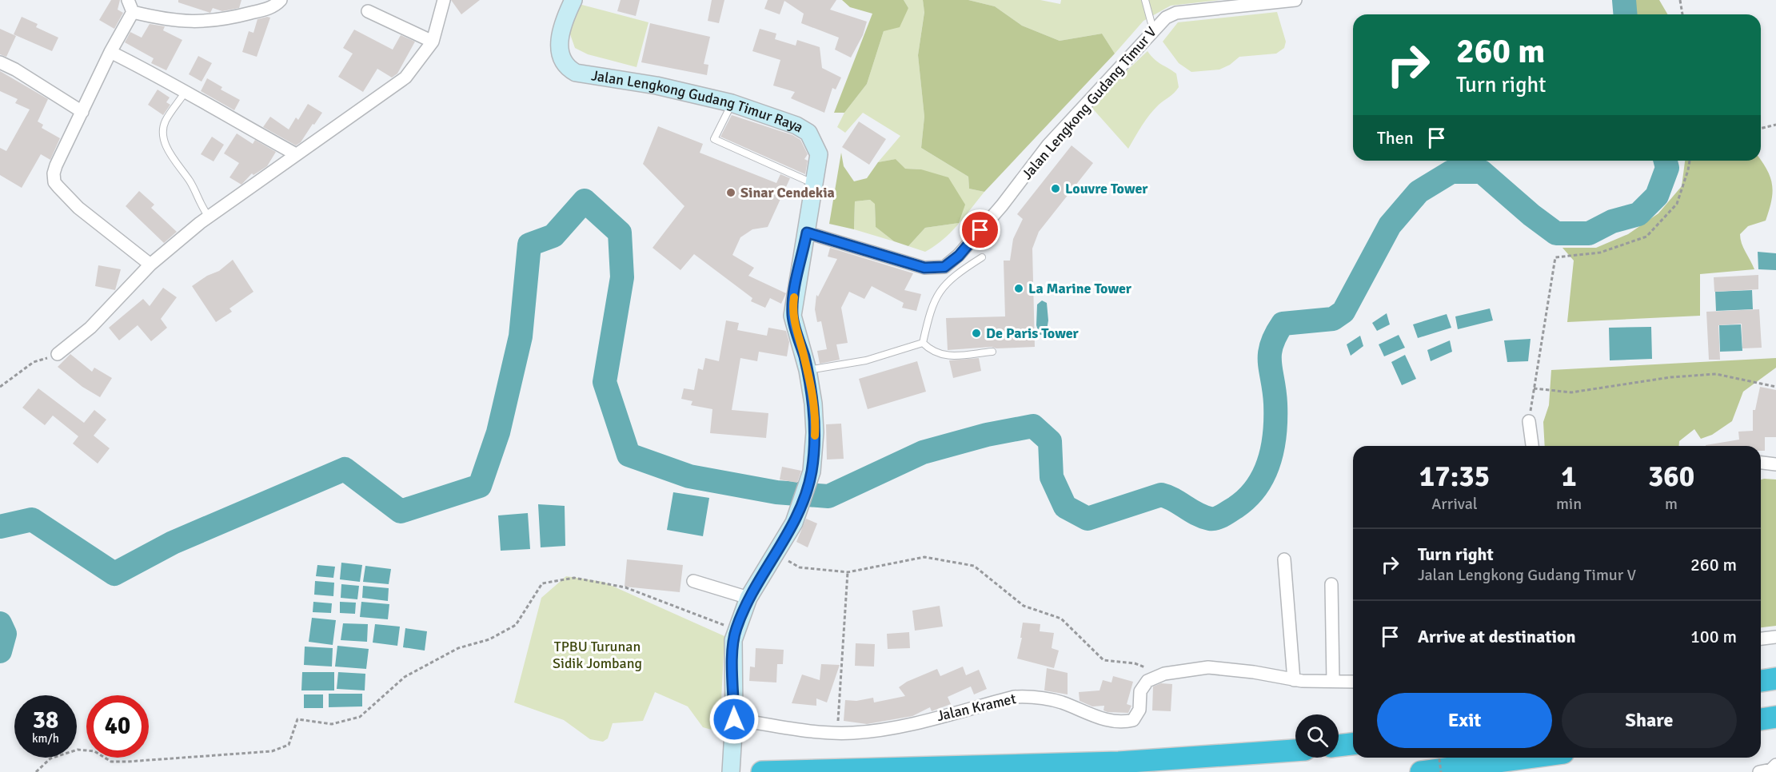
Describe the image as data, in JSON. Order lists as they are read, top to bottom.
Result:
{
  "streets": {
    "street": ["Jalan Lengkong Gudang Timur Raya", "Jalan Lengkong Gudang Timur V", "Jalan Kramet"]
  },
  "crossings": [
    ["Jalan Lengkong Gudang Timur Raya", "Jalan Lengkong Gudang Timur V"],
    ["Jalan Lengkong Gudang Timur Raya", "Jalan Kramet"]
  ],
  "parks": ["TPBU Turunan Sidik Jombang"],
  "places": [
    "Louvre Tower",
    "Sinar Cendekia",
    "La Marine Tower",
    "De Paris Tower"
  ],
  "page": {
    "turn": ["260 m", "Turn right"],
    "then": "Then",
    "eta": [
      "17:35",
      "Arrival",
      "1",
      "min",
      "360",
      "m"
    ],
    "list": [
      {
        "name": "Turn right",
        "note": "Jalan Lengkong Gudang Timur V",
        "value": "260 m"
      },
      {
        "name": "Arrive at destination",
        "value": "100 m"
      }
    ],
    "buttons": ["Exit", "Share"],
    "speed": "38 km/h",
    "limit": "40"
  }
}
